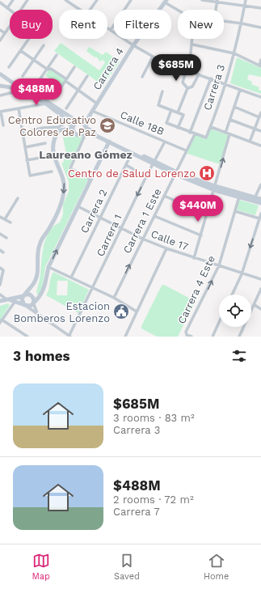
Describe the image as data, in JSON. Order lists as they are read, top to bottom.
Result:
{
  "streets": {
    "street": [
      "Carrera 4",
      "Carrera 3",
      "Calle 18B",
      "Carrera 2",
      "Carrera 1 Este",
      "Carrera 1",
      "Calle 17",
      "Carrera 4 Este"
    ]
  },
  "crossings": [
    ["Carrera 4", "Calle 18B"],
    ["Carrera 3", "Calle 18B"],
    ["Calle 18B", "Carrera 1 Este"],
    ["Calle 18B", "Carrera 1"],
    ["Carrera 2", "Calle 17"],
    ["Carrera 1 Este", "Calle 17"],
    ["Carrera 1", "Calle 17"],
    ["Calle 17", "Carrera 4 Este"]
  ],
  "one_way": ["Carrera 1 Este"],
  "districts": ["Laureano Gómez"],
  "places": {
    "school or university": ["Centro Educativo Colores de Paz"],
    "hospital": ["Centro de Salud Lorenzo"],
    "public building": ["Estacion Bomberos Lorenzo"]
  },
  "page": {
    "chip": [
      "Buy",
      "Rent",
      "Filters",
      "New"
    ],
    "price": ["$685M", "$488M", "$440M"],
    "heading": "3 homes",
    "list": [
      {
        "name": "$685M",
        "note": "3 rooms · 83 m² · Carrera 3"
      },
      {
        "name": "$488M",
        "note": "2 rooms · 72 m² · Carrera 7"
      }
    ],
    "tabs": ["Map", "Saved", "Home"]
  }
}
